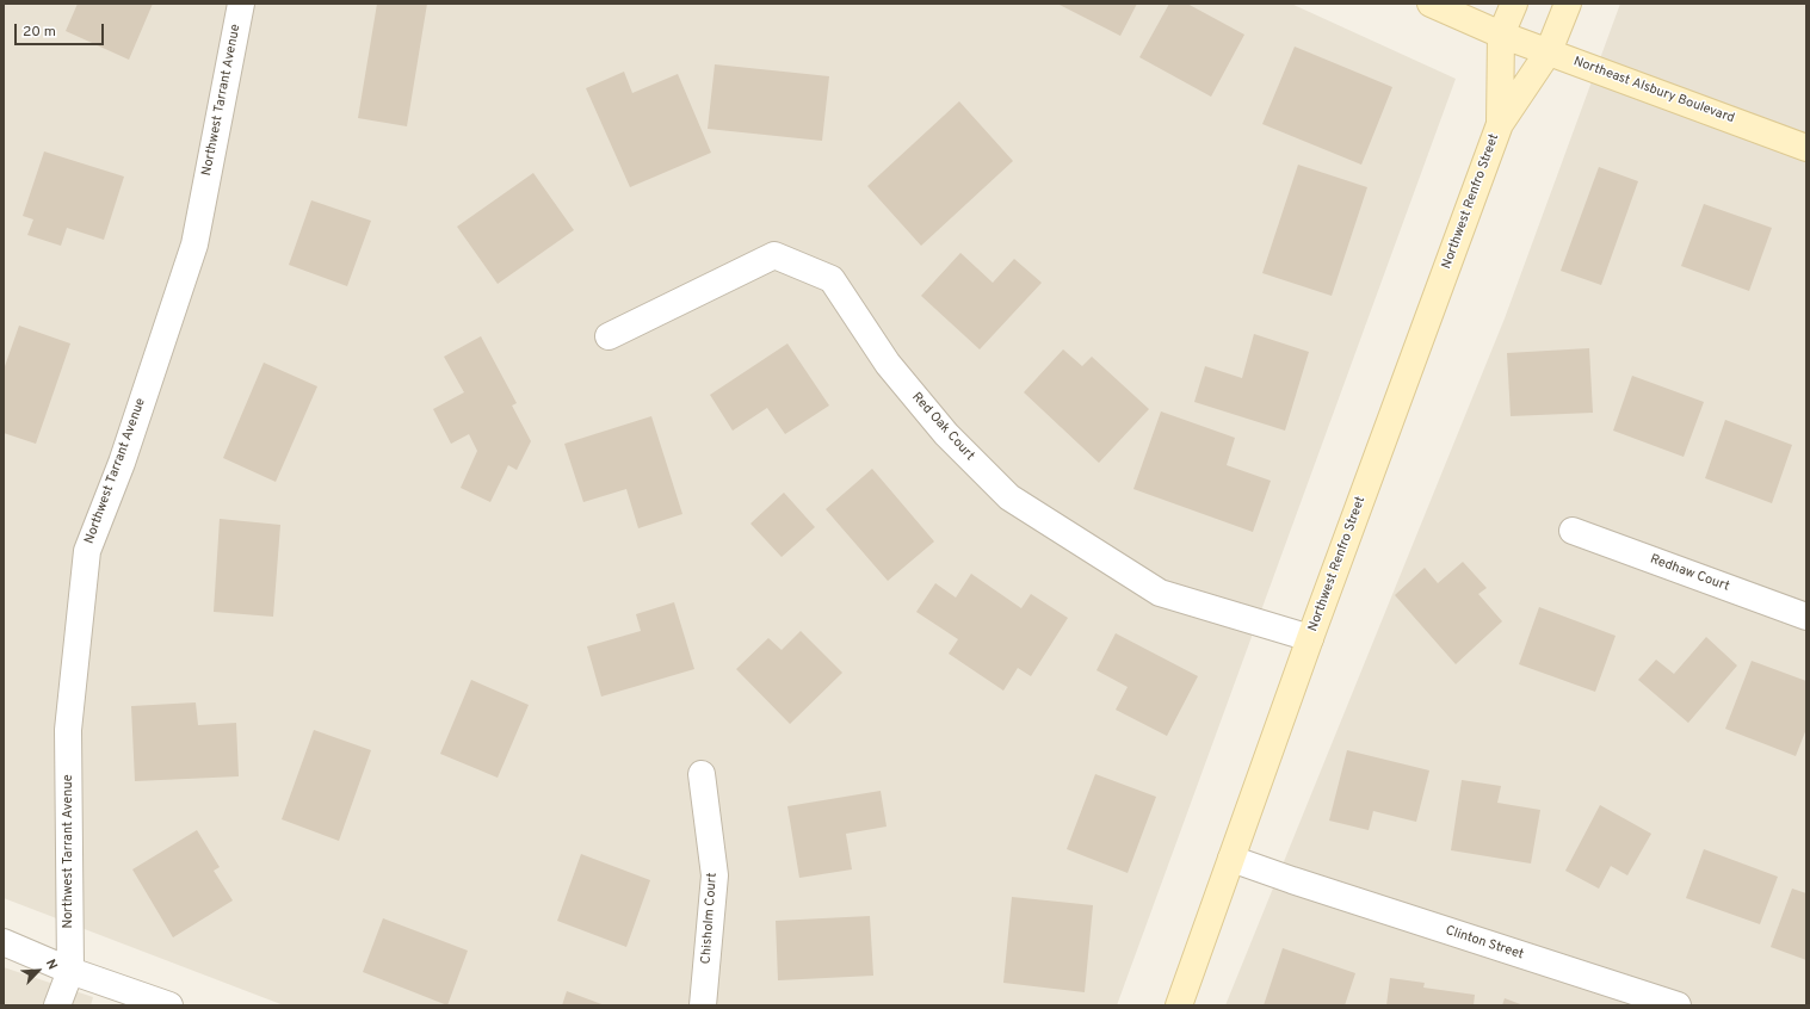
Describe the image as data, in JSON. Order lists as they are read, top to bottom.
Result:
{
  "streets": {
    "main road": ["Northeast Alsbury Boulevard", "Northwest Renfro Street"],
    "street": [
      "Northwest Tarrant Avenue",
      "Red Oak Court",
      "Redhaw Court",
      "Chisholm Court",
      "Clinton Street"
    ]
  },
  "crossings": [
    ["Northeast Alsbury Boulevard", "Northwest Renfro Street"],
    ["Northwest Renfro Street", "Red Oak Court"],
    ["Northwest Renfro Street", "Clinton Street"]
  ],
  "scale_bar": "20 m",
  "north": "top right"
}
